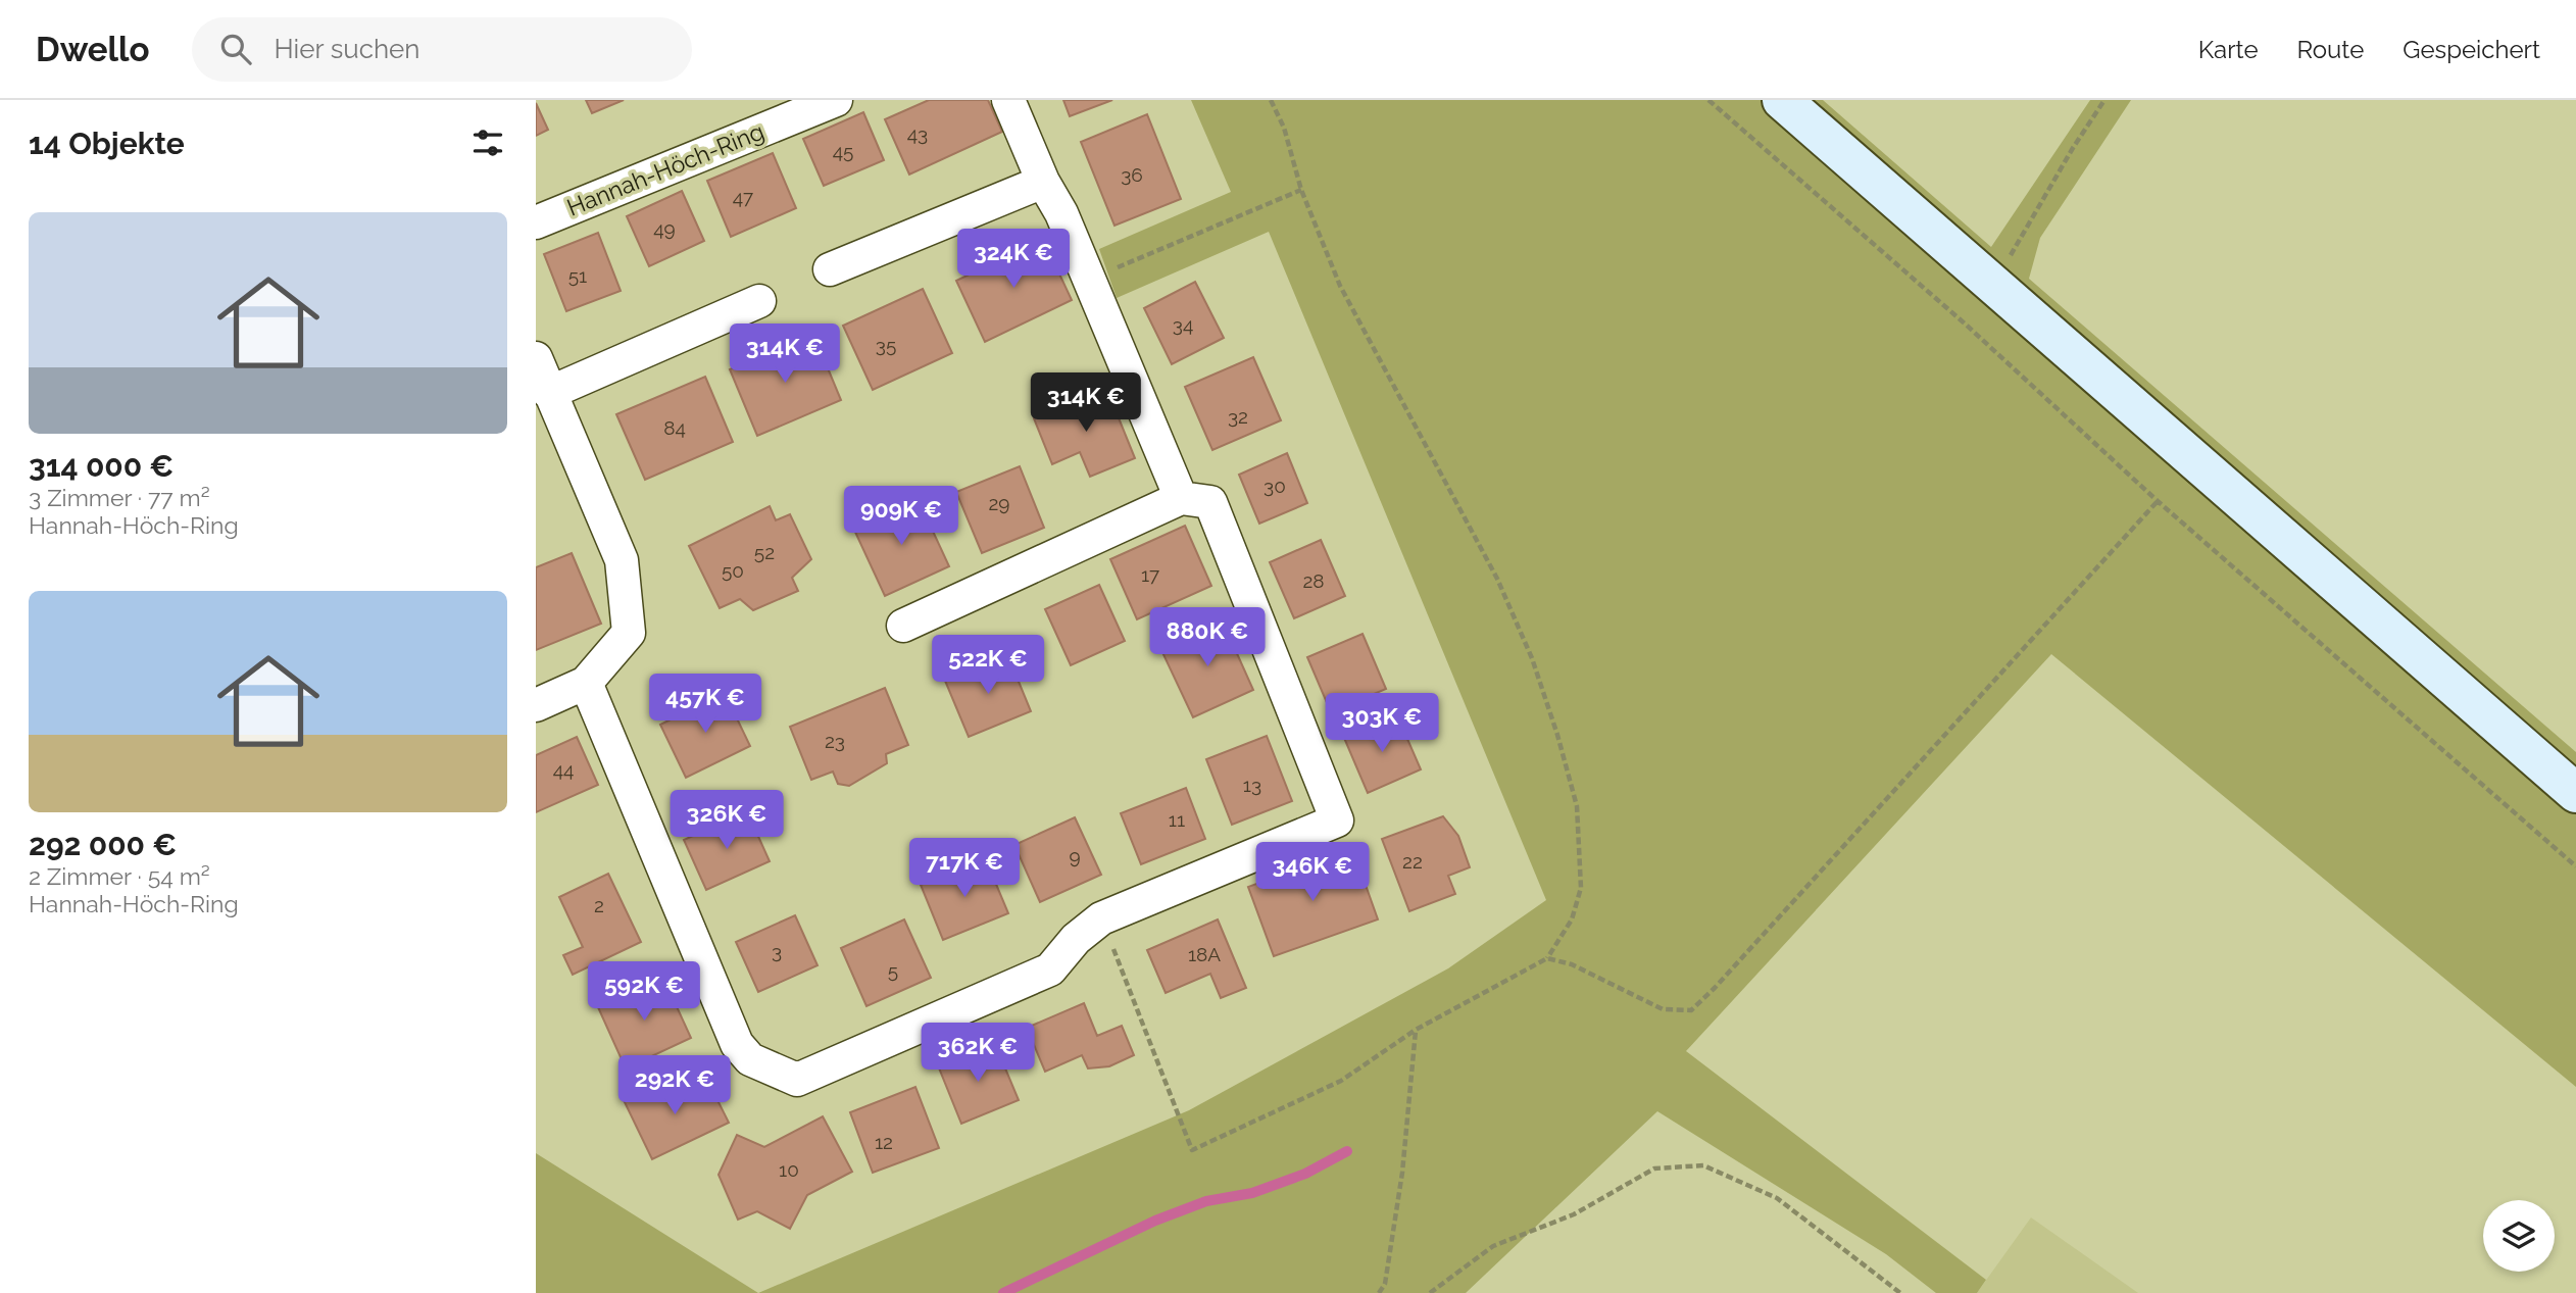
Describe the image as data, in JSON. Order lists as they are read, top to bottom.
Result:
{
  "streets": {
    "street": ["Hannah-Höch-Ring"]
  },
  "house_numbers": [
    "43",
    "45",
    "36",
    "47",
    "49",
    "51",
    "34",
    "35",
    "32",
    "84",
    "30",
    "29",
    "52",
    "50",
    "17",
    "28",
    "23",
    "44",
    "13",
    "11",
    "9",
    "22",
    "2",
    "3",
    "18A",
    "5",
    "12",
    "10"
  ],
  "page": {
    "header": "Dwello",
    "search": "Hier suchen",
    "nav": ["Karte", "Route", "Gespeichert"],
    "heading": "14 Objekte",
    "list": [
      {
        "name": "314 000 €",
        "note": "3 Zimmer · 77 m² · Hannah-Höch-Ring"
      },
      {
        "name": "292 000 €",
        "note": "2 Zimmer · 54 m² · Hannah-Höch-Ring"
      }
    ],
    "price": [
      "324K €",
      "314K €",
      "314K €",
      "909K €",
      "880K €",
      "522K €",
      "457K €",
      "303K €",
      "326K €",
      "717K €",
      "346K €",
      "592K €",
      "362K €",
      "292K €"
    ]
  }
}
